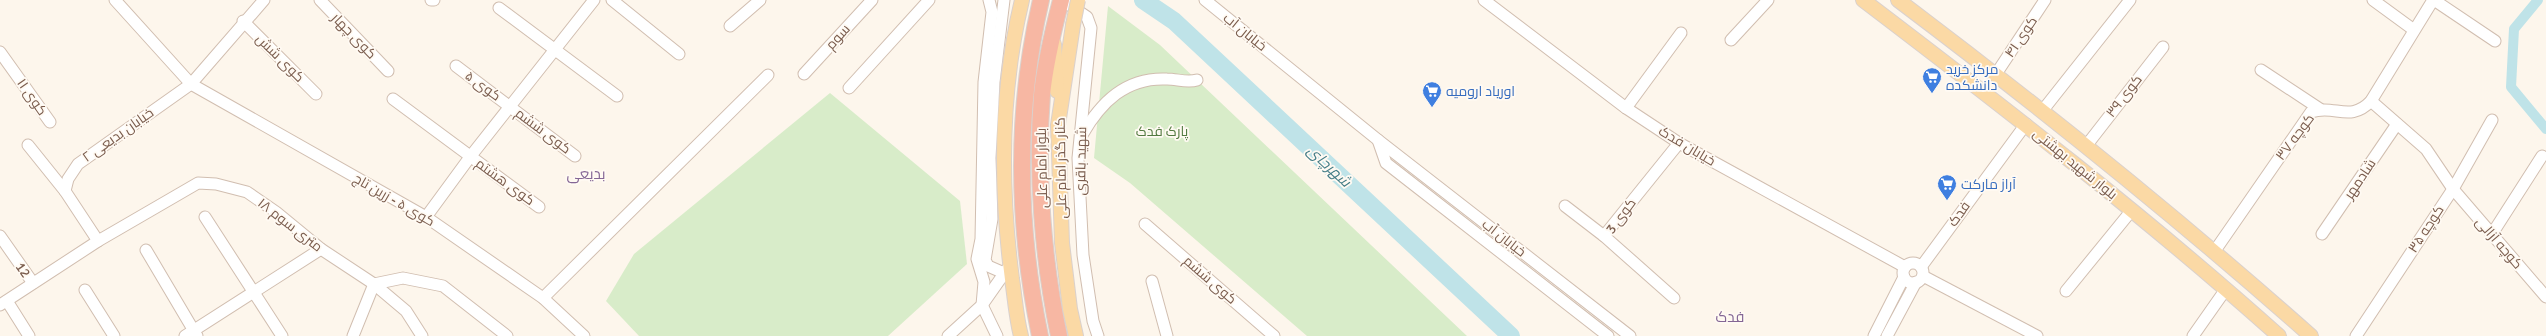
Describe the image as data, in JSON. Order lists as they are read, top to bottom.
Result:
{
  "streets": {
    "highway": ["بلوار امام علی"],
    "main road": ["بلوار شهید بهشتی", "کنار گذر امام علی"],
    "street": [
      "خیابان آب",
      "کوی چهار",
      "سوم",
      "کوی ۴۱",
      "کوی شش",
      "کوی ۵",
      "کوی ۳۹",
      "کوی ۱۱",
      "کوی ششم",
      "خیابان بدیعی ۲",
      "کوچه ۳۷",
      "خیابان فدک",
      "شهید باقری",
      "شادمهر",
      "کوی هشتم",
      "کوی ۵ - زرین تاج",
      "فدک",
      "کوی 3",
      "۱۸ متری سوم",
      "کوچه ۳۵",
      "کوچه آزالی",
      "12"
    ]
  },
  "crossings": [
    ["کوی ۴۱", "بلوار شهید بهشتی"],
    ["کوی شش", "خیابان بدیعی ۲"],
    ["کوی ۵", "کوی ششم"],
    ["کوی ۳۹", "بلوار شهید بهشتی"],
    ["خیابان بدیعی ۲", "کوی ۵ - زرین تاج"],
    ["کوچه ۳۷", "بلوار شهید بهشتی"],
    ["کوچه ۳۷", "کوچه آزالی"],
    ["خیابان فدک", "فدک"],
    ["خیابان فدک", "کوی 3"],
    ["شهید باقری", "بلوار امام علی"],
    ["بلوار شهید بهشتی", "فدک"],
    ["شادمهر", "کوچه آزالی"],
    ["کوچه ۳۵", "کوچه آزالی"]
  ],
  "districts": ["بدیعی", "فدک"],
  "water": ["شهرچای"],
  "parks": ["پارک فدک"],
  "places": {
    "supermarket": ["مرکز خرید دانشکده", "اوریاد ارومیه", "آراز مارکت"]
  }
}
